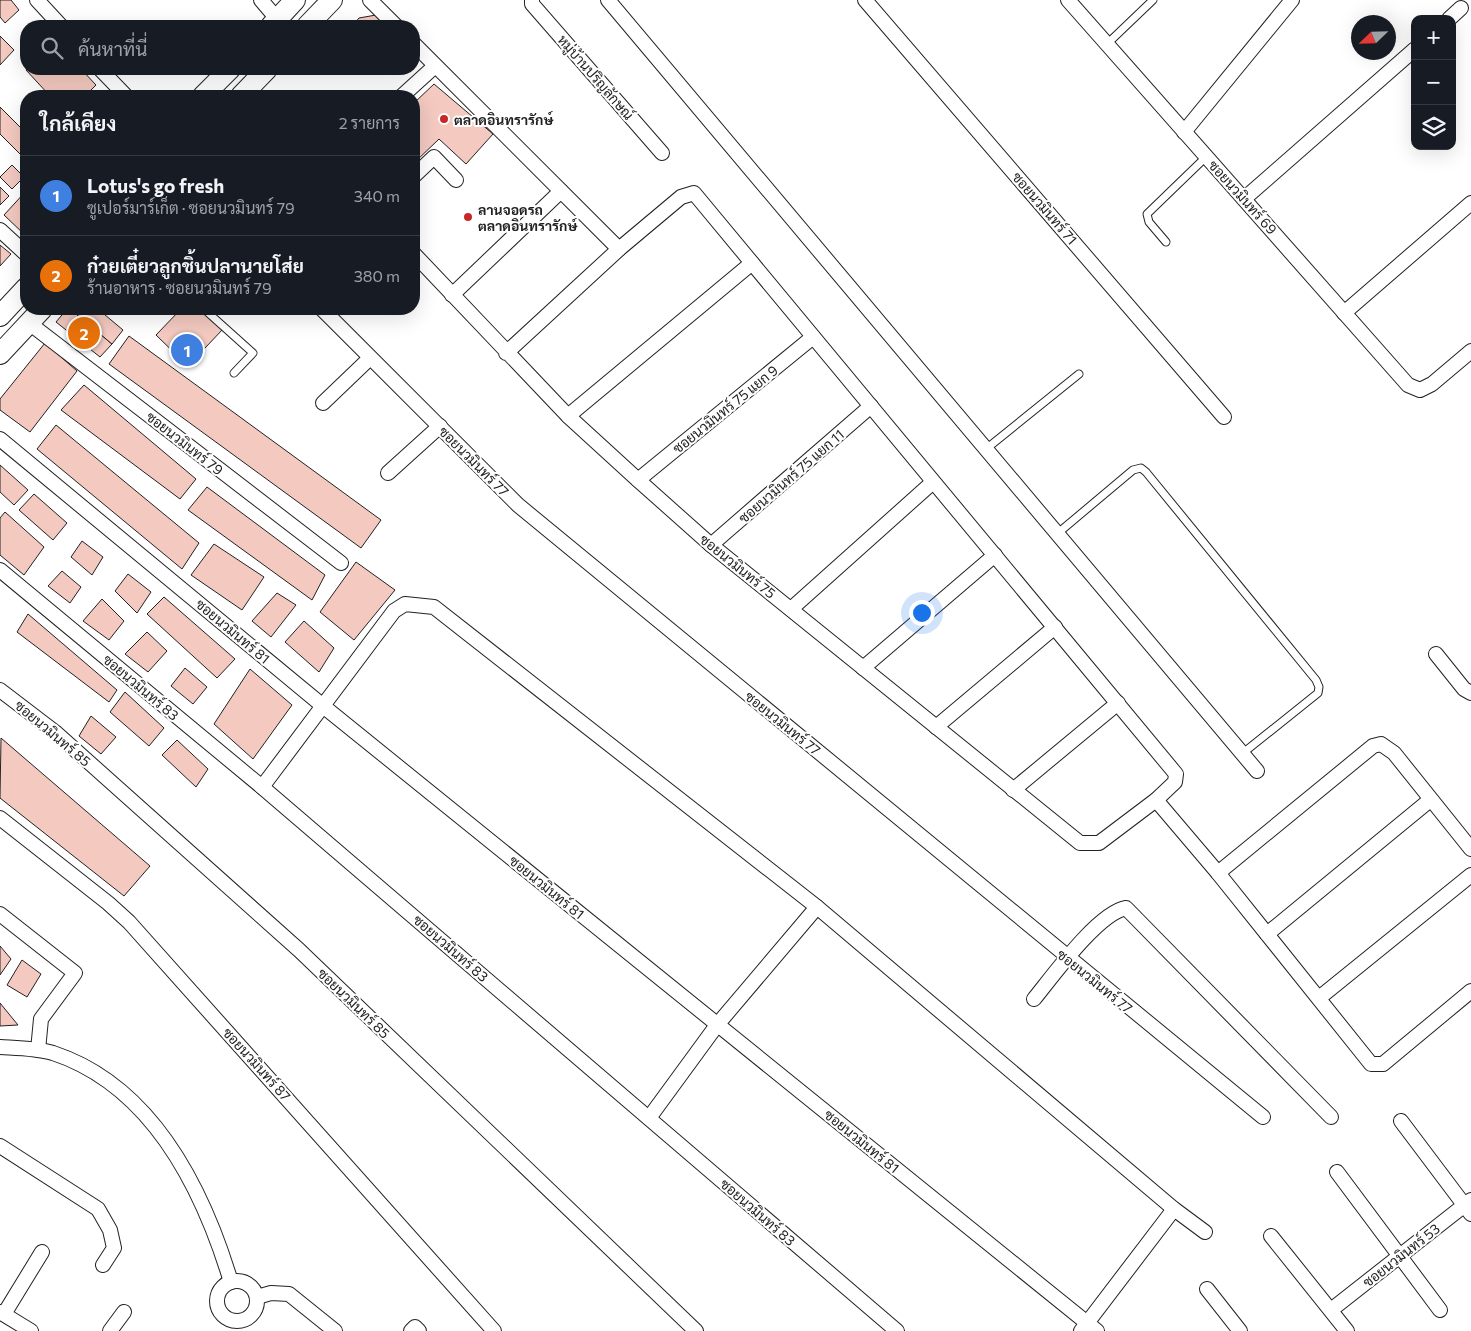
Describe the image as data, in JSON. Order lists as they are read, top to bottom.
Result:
{
  "streets": {
    "street": [
      "หมู่บ้านปริญลักษณ์",
      "ซอยนวมินทร์ 69",
      "ซอยนวมินทร์ 71",
      "ซอยนวมินทร์ 75 แยก 9",
      "ซอยนวมินทร์ 79",
      "ซอยนวมินทร์ 77",
      "ซอยนวมินทร์ 75 แยก 11",
      "ซอยนวมินทร์ 75",
      "ซอยนวมินทร์ 81",
      "ซอยนวมินทร์ 83",
      "ซอยนวมินทร์ 85",
      "ซอยนวมินทร์ 87",
      "ซอยนวมินทร์ 53"
    ]
  },
  "crossings": [
    ["ซอยนวมินทร์ 75 แยก 9", "ซอยนวมินทร์ 75"],
    ["ซอยนวมินทร์ 75 แยก 11", "ซอยนวมินทร์ 75"]
  ],
  "places": ["ตลาดอินทรารักษ์", "ลานจอดรถ ตลาดอินทรารักษ์"],
  "north": "bottom left",
  "page": {
    "map_buttons": ["+", "−"],
    "search": "ค้นหาที่นี่",
    "heading": ["ใกล้เคียง", "2 รายการ"],
    "list": [
      {
        "mark": "1",
        "name": "Lotus's go fresh",
        "note": "ซูเปอร์มาร์เก็ต · ซอยนวมินทร์ 79",
        "value": "340 m"
      },
      {
        "mark": "2",
        "name": "ก๋วยเตี๋ยวลูกชิ้นปลานายโส่ย",
        "note": "ร้านอาหาร · ซอยนวมินทร์ 79",
        "value": "380 m"
      }
    ],
    "pins": ["2", "1"]
  }
}
